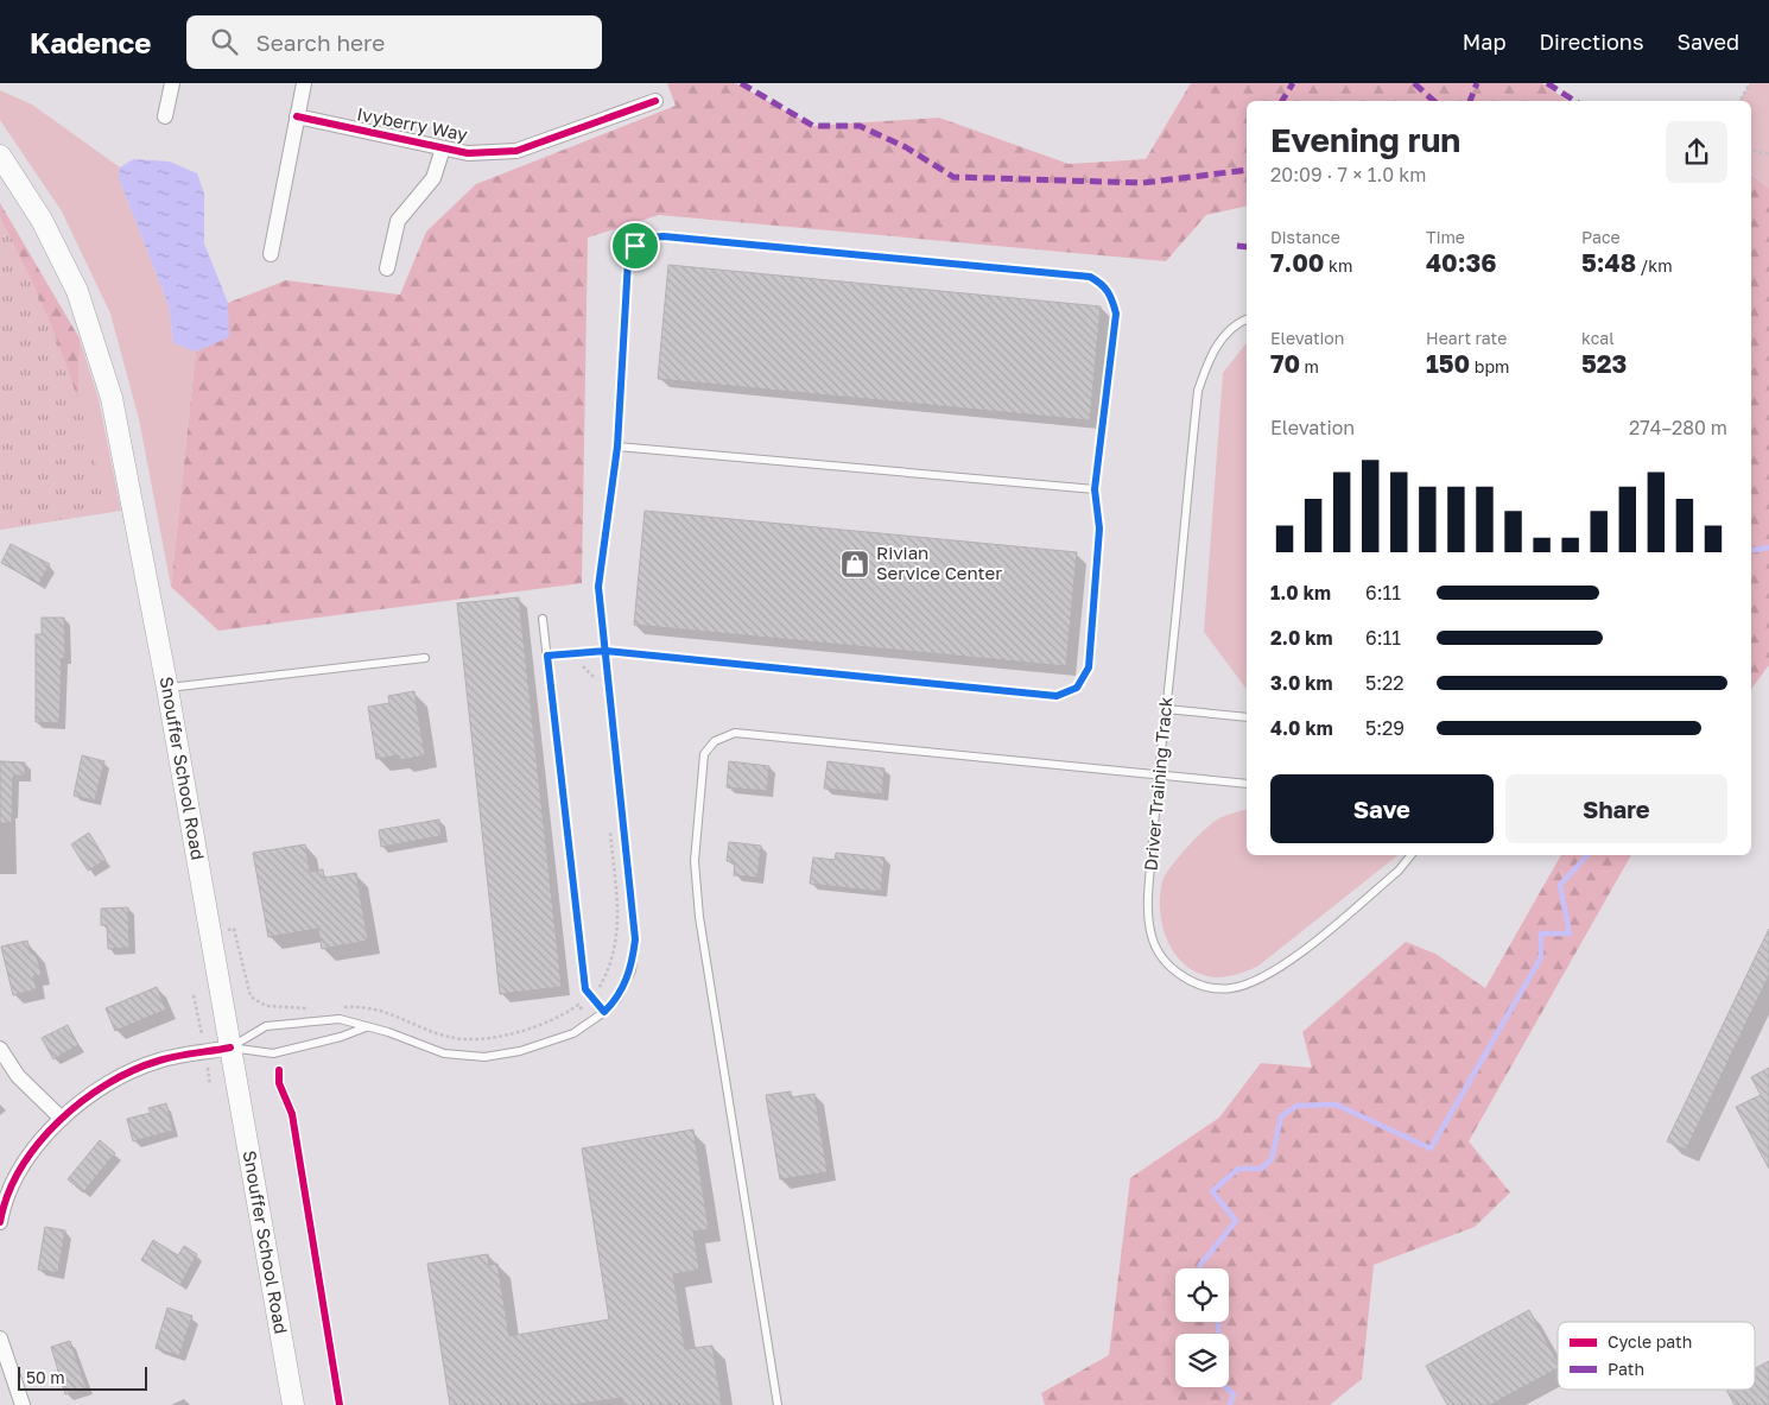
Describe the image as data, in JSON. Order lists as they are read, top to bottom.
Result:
{
  "streets": {
    "main road": ["Snouffer School Road"],
    "street": ["Ivyberry Way"],
    "lane": ["Driver Training Track"]
  },
  "places": {
    "shop": ["Rivian Service Center"]
  },
  "legend": ["Cycle path", "Path"],
  "scale_bar": "50 m",
  "page": {
    "header": "Kadence",
    "search": "Search here",
    "nav": ["Map", "Directions", "Saved"],
    "heading": ["Evening run", "20:09 · 7 × 1.0 km"],
    "stats": [
      ["Distance", "7.00 km"],
      ["Time", "40:36"],
      ["Pace", "5:48 /km"],
      ["Elevation", "70 m"],
      ["Heart rate", "150 bpm"],
      ["kcal", "523"]
    ],
    "chart": ["Elevation", "274–280 m"],
    "list": [
      {
        "name": "1.0 km",
        "note": "6:11"
      },
      {
        "name": "2.0 km",
        "note": "6:11"
      },
      {
        "name": "3.0 km",
        "note": "5:22"
      },
      {
        "name": "4.0 km",
        "note": "5:29"
      }
    ],
    "buttons": ["Save", "Share"],
    "scale": "50 m"
  }
}
